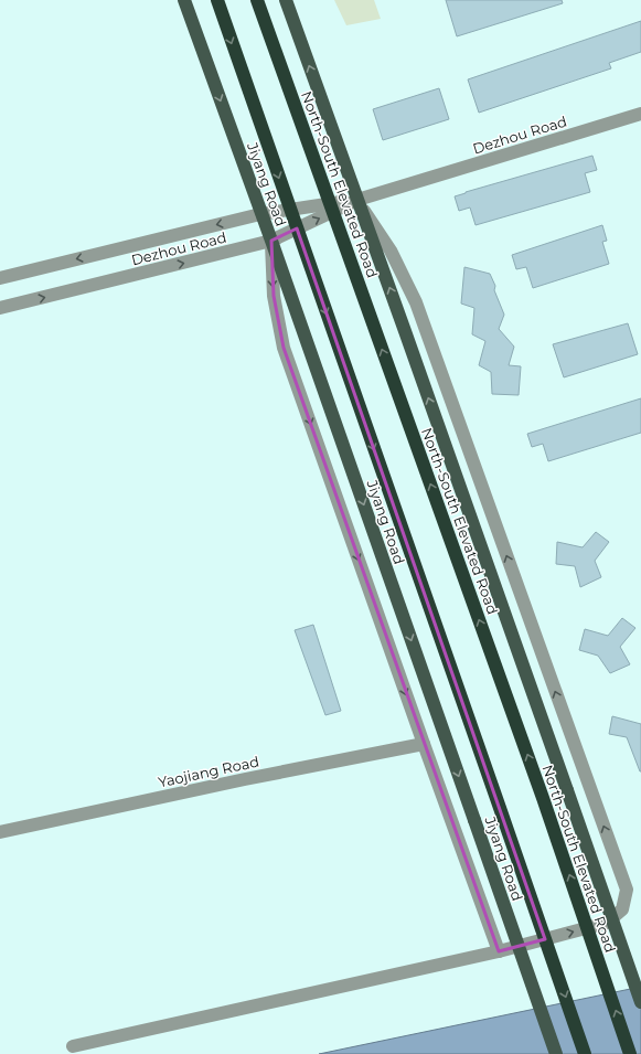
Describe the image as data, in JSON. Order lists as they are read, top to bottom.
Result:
{
  "streets": {
    "highway": ["North-South Elevated Road"],
    "main road": ["Jiyang Road"],
    "street": ["Dezhou Road", "Yaojiang Road"]
  },
  "crossings": [
    ["Dezhou Road", "Jiyang Road"]
  ]
}
